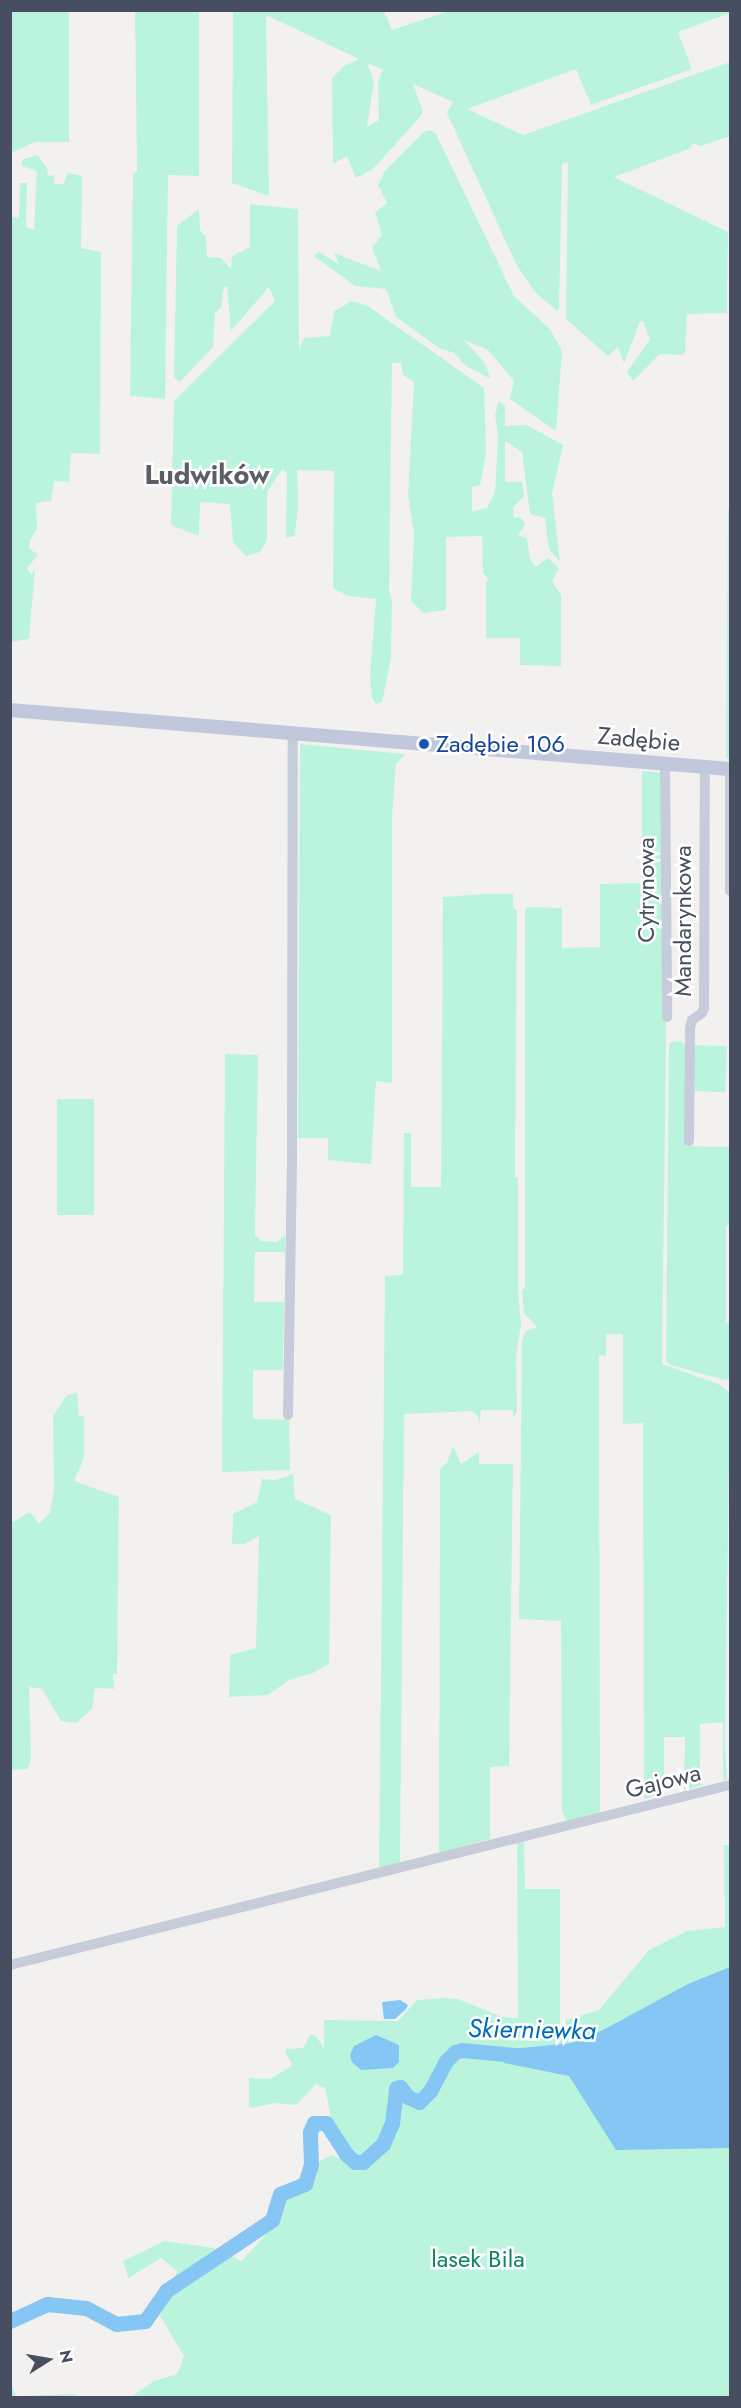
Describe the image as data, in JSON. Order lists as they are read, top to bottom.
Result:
{
  "streets": {
    "street": [
      "Zadębie",
      "Cytrynowa",
      "Mandarynkowa",
      "Gajowa"
    ]
  },
  "crossings": [
    ["Zadębie", "Cytrynowa"],
    ["Zadębie", "Mandarynkowa"]
  ],
  "districts": ["Ludwików"],
  "water": ["Skierniewka"],
  "parks": ["lasek Bila"],
  "places": ["Zadębie 106"],
  "north": "right"
}
